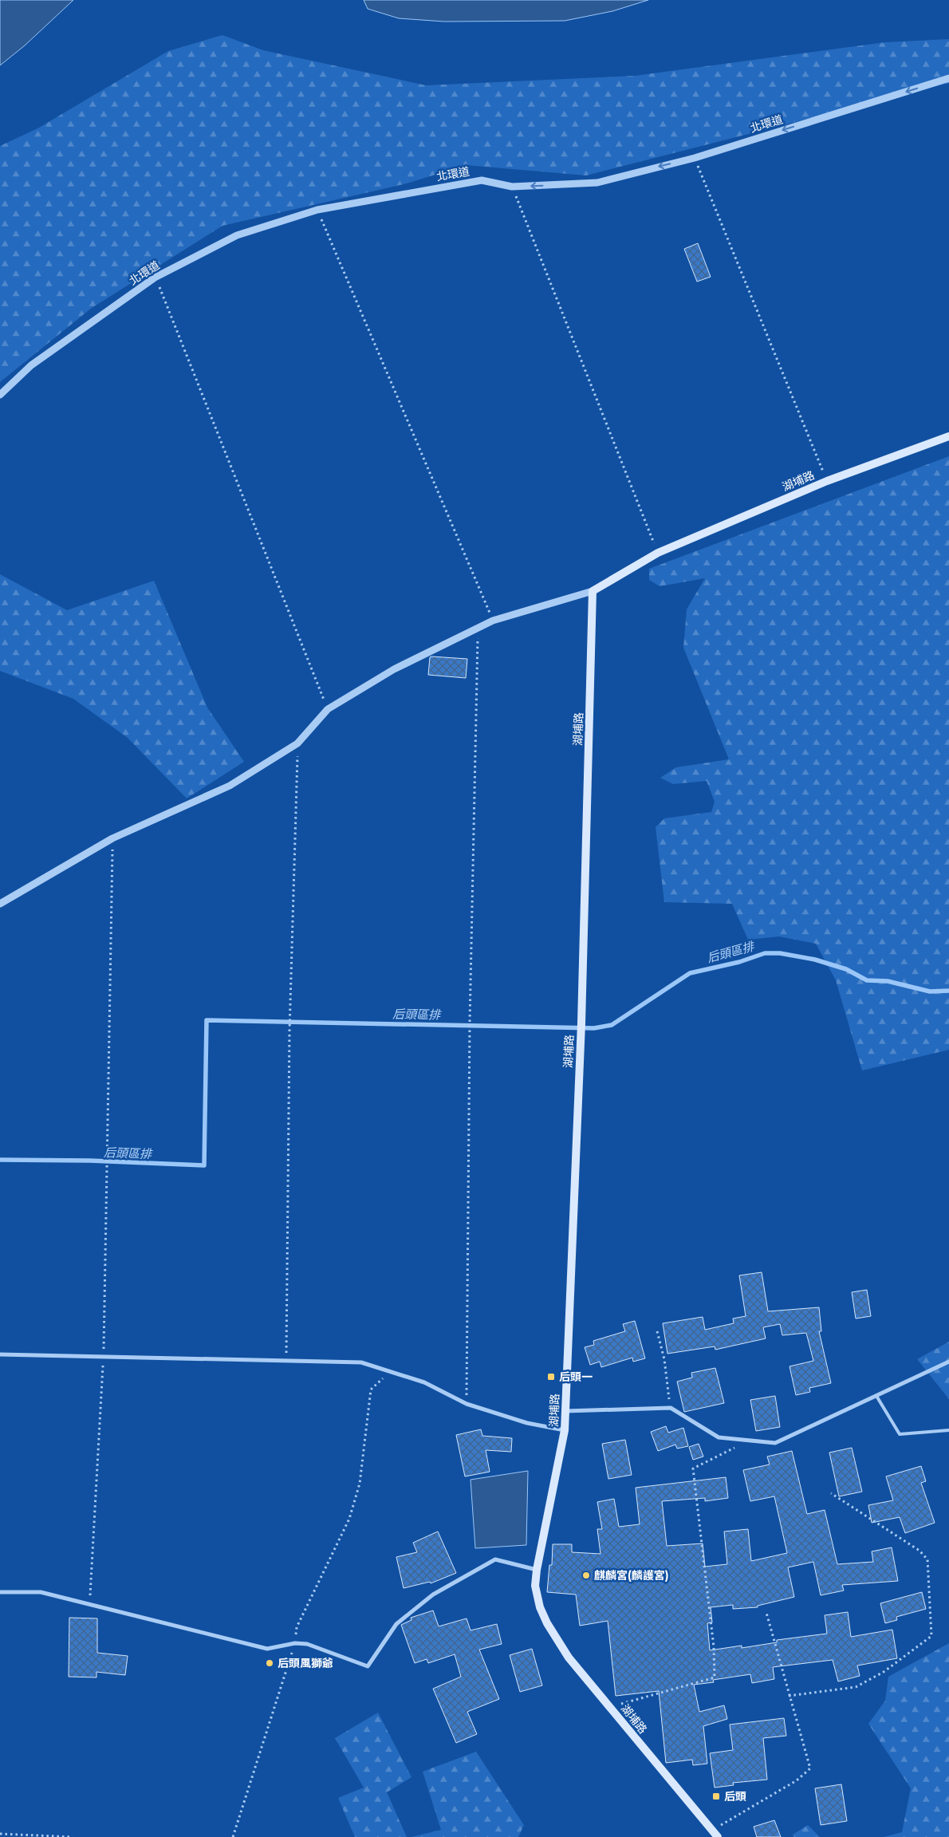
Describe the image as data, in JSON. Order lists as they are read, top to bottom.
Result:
{
  "streets": {
    "main road": ["湖埔路"],
    "street": ["北環道"]
  },
  "one_way": ["北環道"],
  "water": ["后頭區排"],
  "places": {
    "transit": ["后頭一", "后頭"],
    "other": ["麒麟宮(麟護宮)", "后頭風獅爺"]
  }
}
